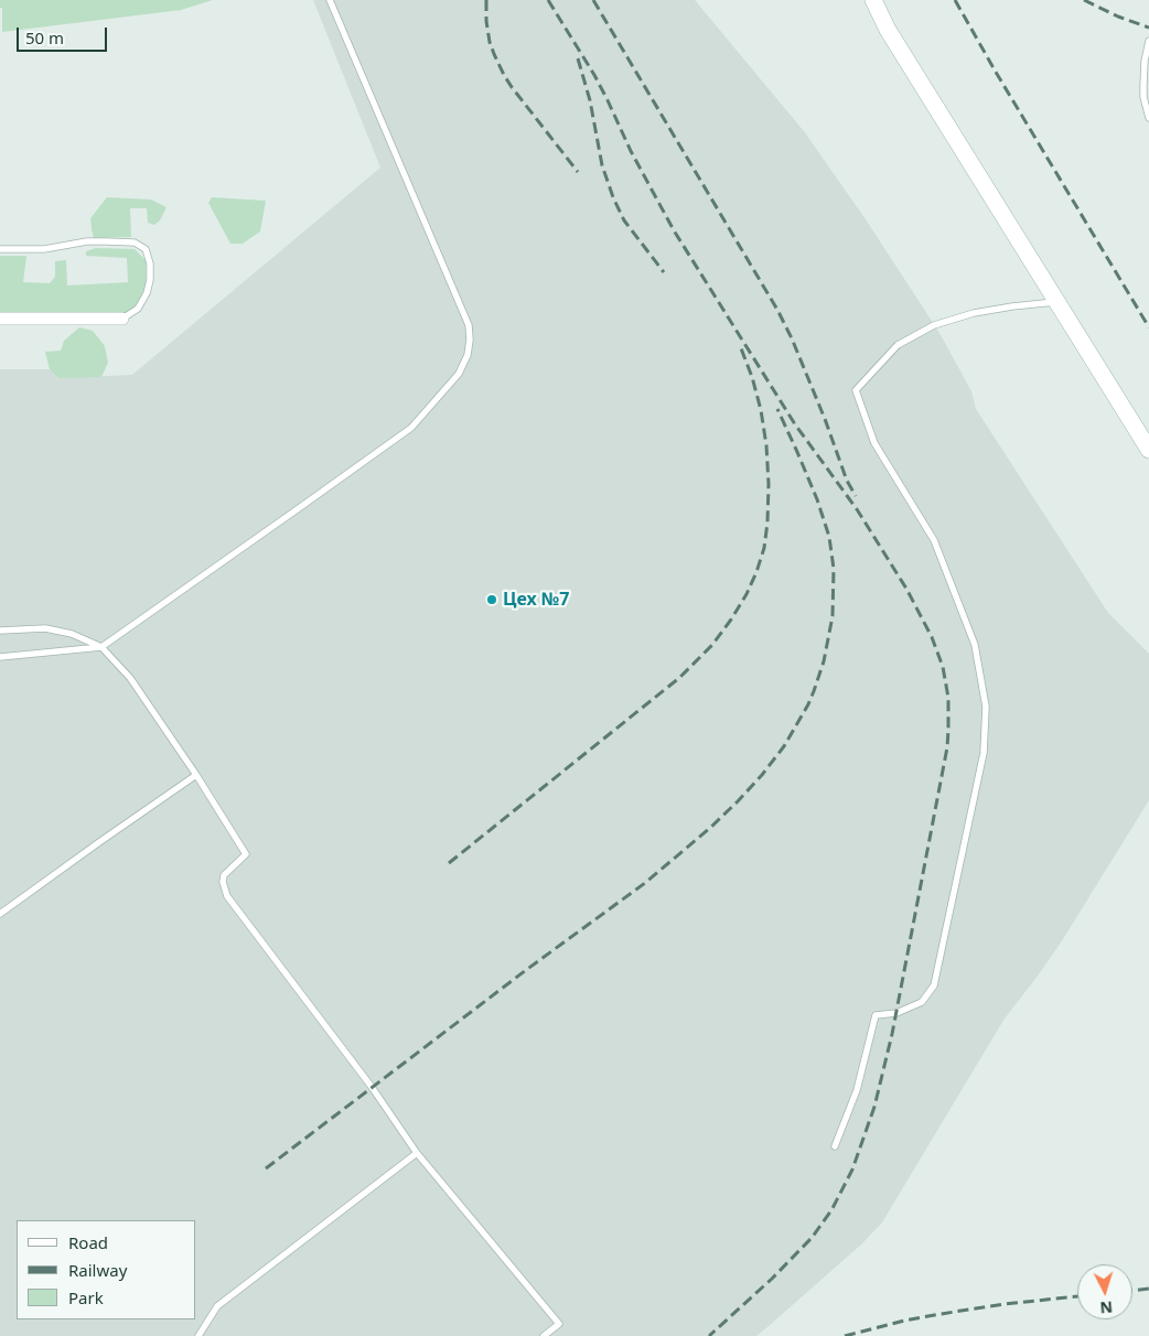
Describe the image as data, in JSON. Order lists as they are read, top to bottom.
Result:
{
  "places": ["Цех №7"],
  "legend": ["Road", "Railway", "Park"],
  "scale_bar": "50 m",
  "north": "bottom"
}
